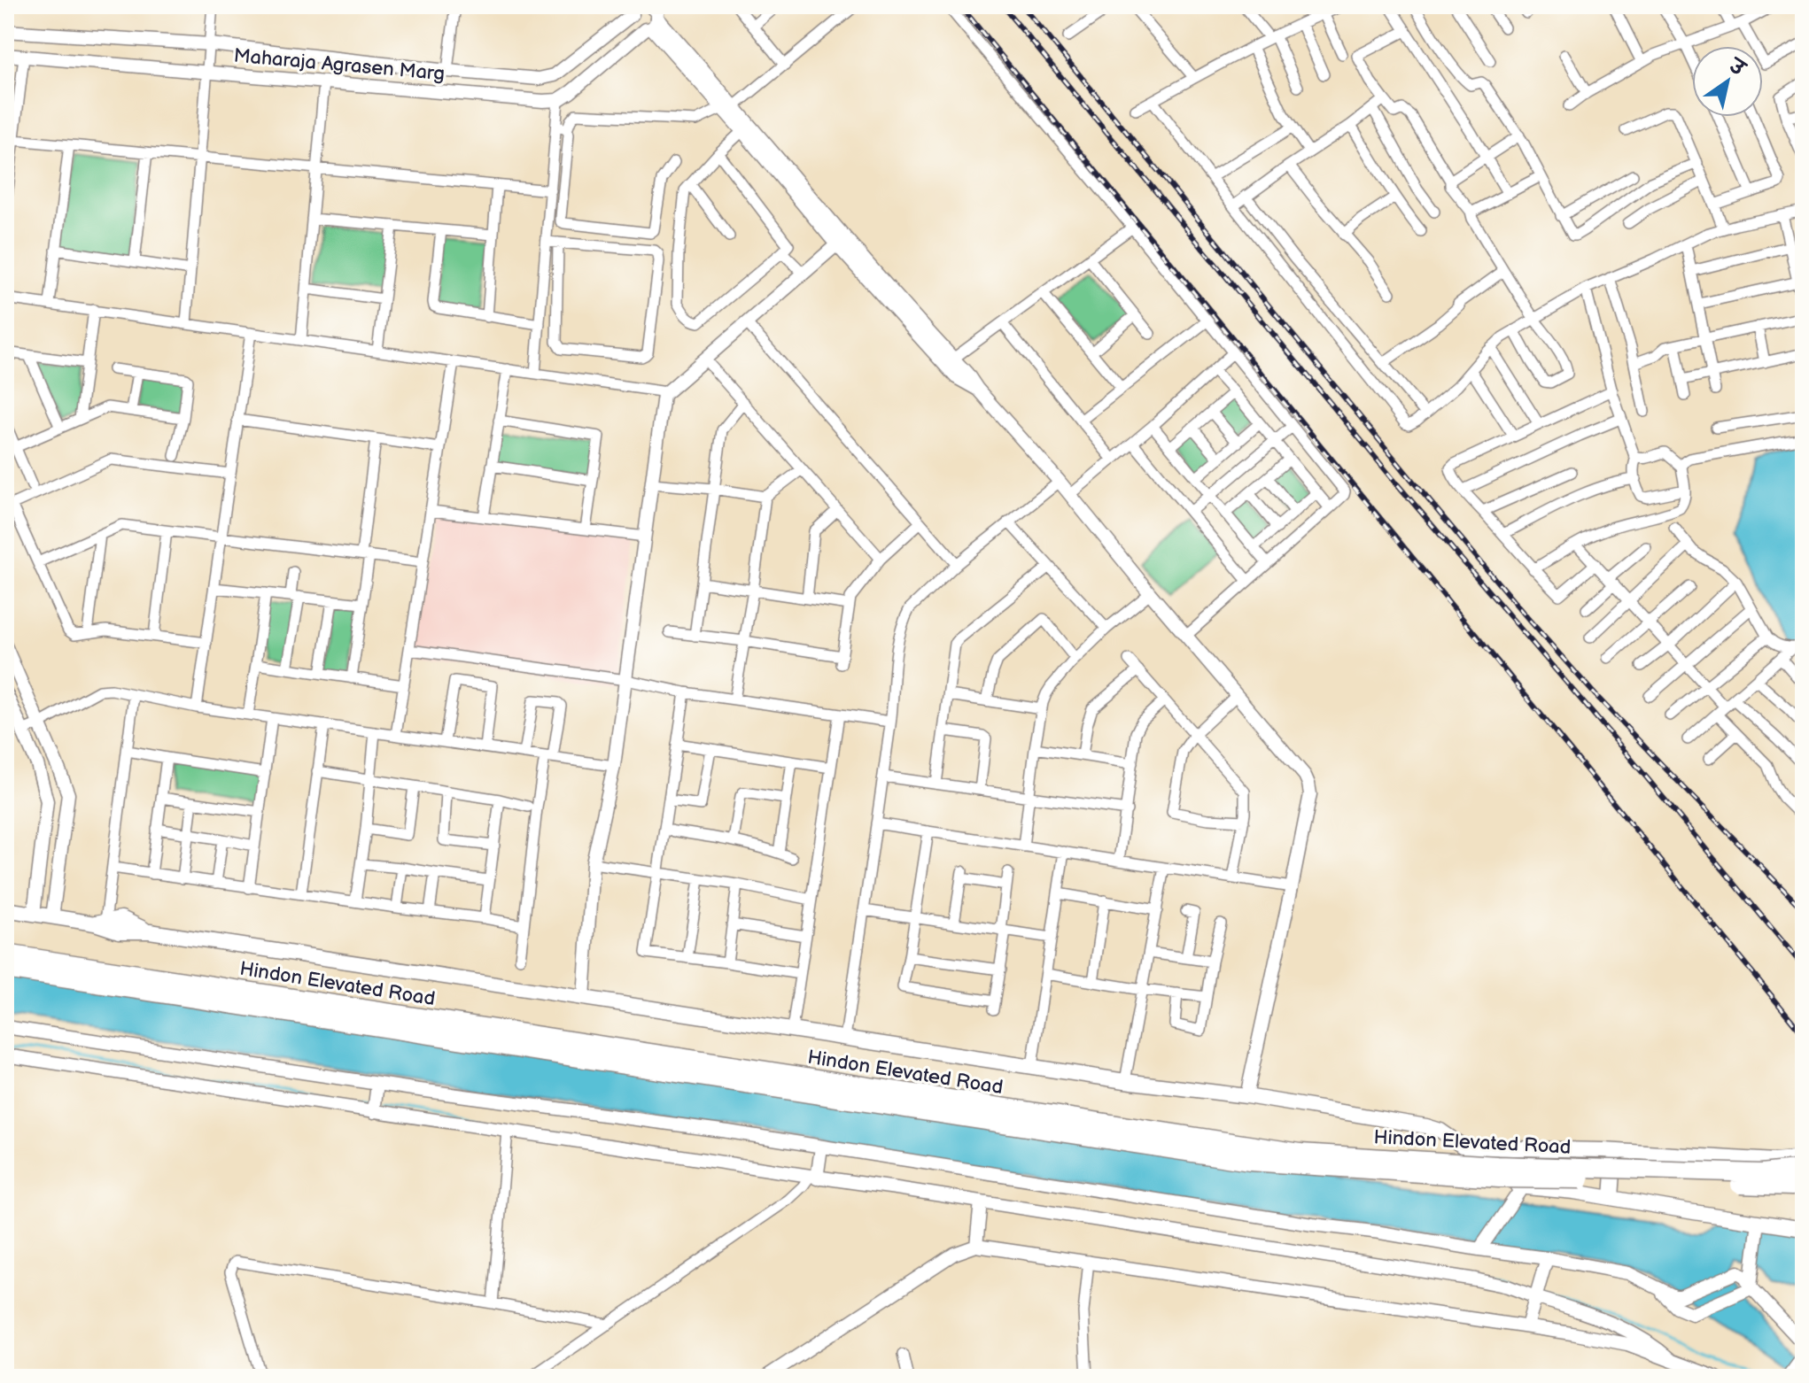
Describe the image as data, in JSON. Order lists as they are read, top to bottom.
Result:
{
  "streets": {
    "highway": ["Hindon Elevated Road"],
    "street": ["Maharaja Agrasen Marg"]
  },
  "north": "top right"
}
